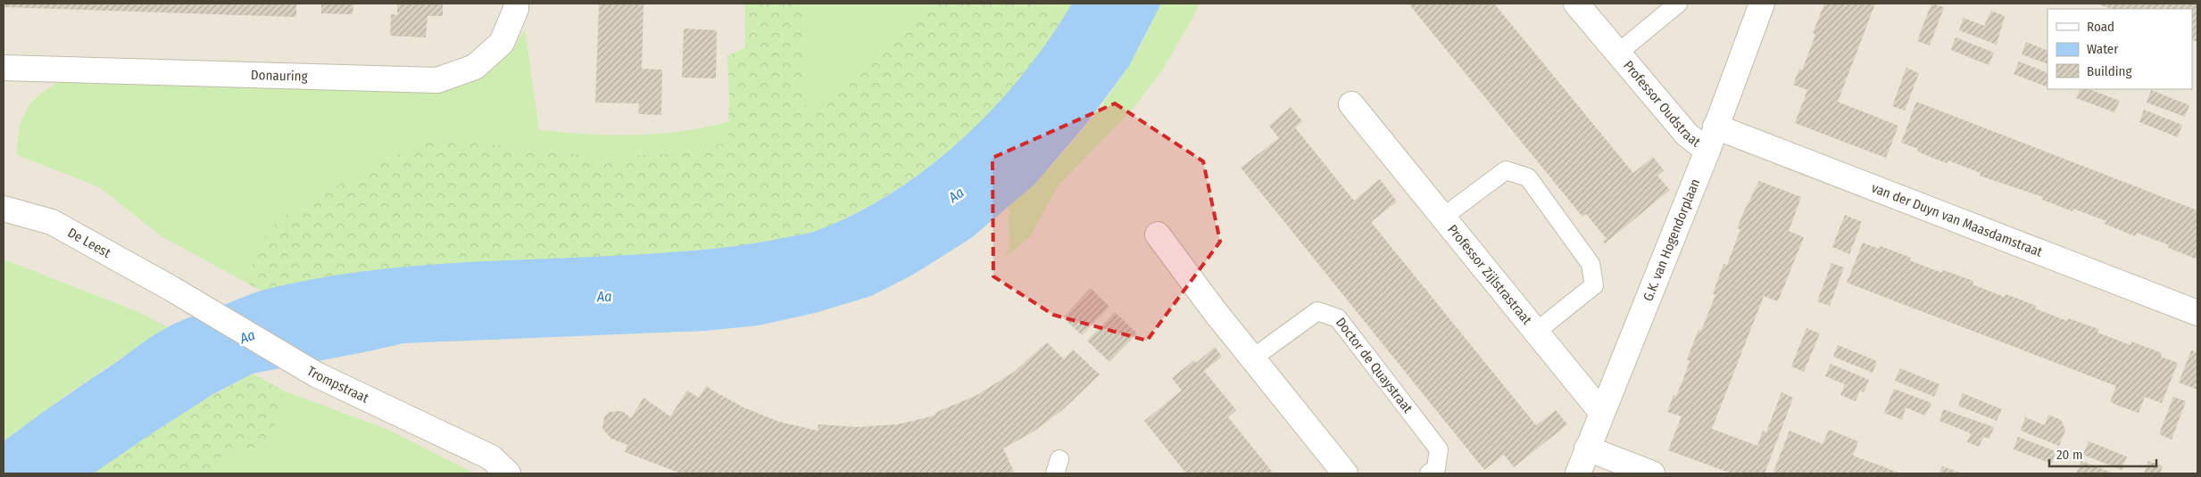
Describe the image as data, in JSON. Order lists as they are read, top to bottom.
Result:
{
  "streets": {
    "street": [
      "Donauring",
      "Professor Oudstraat",
      "van der Duyn van Maasdamstraat",
      "G.K. van Hogendorplaan",
      "De Leest",
      "Professor Zijlstrastraat",
      "Trompstraat"
    ],
    "lane": ["Doctor de Quaystraat"]
  },
  "crossings": [
    ["Professor Oudstraat", "G.K. van Hogendorplaan"],
    ["van der Duyn van Maasdamstraat", "G.K. van Hogendorplaan"],
    ["G.K. van Hogendorplaan", "Professor Zijlstrastraat"],
    ["De Leest", "Trompstraat"]
  ],
  "water": ["Aa"],
  "legend": ["Road", "Water", "Building"],
  "scale_bar": "20 m"
}
